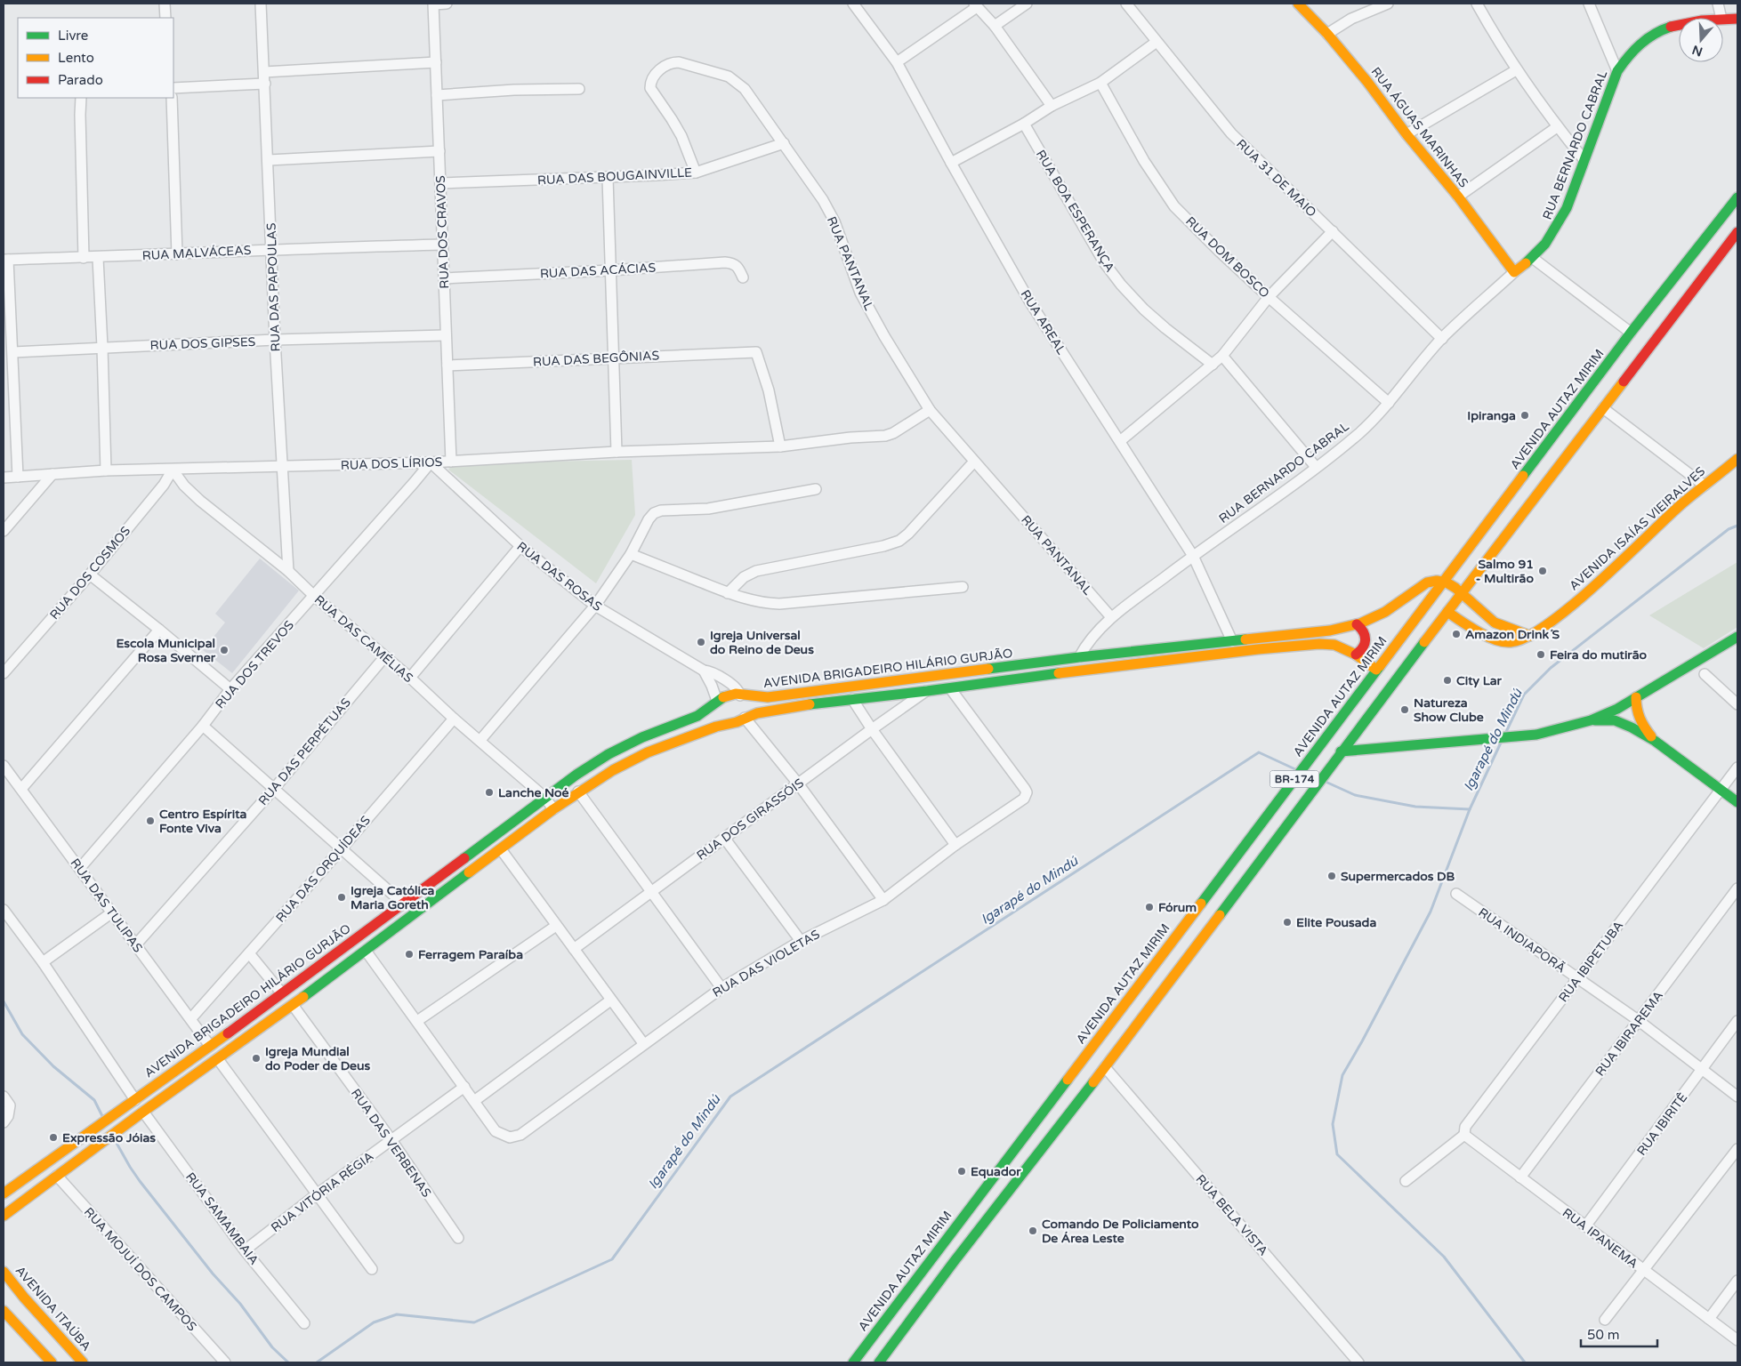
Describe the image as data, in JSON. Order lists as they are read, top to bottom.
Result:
{
  "streets": {
    "street": [
      "RUA ÁGUAS MARINHAS",
      "RUA BERNARDO CABRAL",
      "RUA DAS BOUGAINVILLE",
      "RUA 31 DE MAIO",
      "RUA BOA ESPERANÇA",
      "RUA DOS CRAVOS",
      "RUA MALVÁCEAS",
      "RUA DOM BOSCO",
      "RUA PANTANAL",
      "RUA DAS ACÁCIAS",
      "RUA DAS PAPOULAS",
      "RUA AREAL",
      "RUA DOS GIPSES",
      "RUA DAS BEGÔNIAS",
      "AVENIDA AUTAZ MIRIM",
      "RUA DOS LÍRIOS",
      "AVENIDA ISAÍAS VIEIRALVES",
      "RUA DOS COSMOS",
      "RUA DAS ROSAS",
      "RUA DAS CAMÉLIAS",
      "RUA DOS TREVOS",
      "AVENIDA BRIGADEIRO HILÁRIO GURJÃO",
      "RUA DAS PERPÉTUAS",
      "BR-174",
      "RUA DOS GIRASSÓIS",
      "RUA DAS ORQUÍDEAS",
      "RUA DAS TULIPAS",
      "RUA INDIAPORÃ",
      "RUA IBIPETUBA",
      "RUA DAS VIOLETAS",
      "RUA IBIRAREMA",
      "RUA IBIRITÊ",
      "RUA DAS VERBENAS",
      "RUA VITÓRIA RÉGIA",
      "RUA BELA VISTA",
      "RUA SAMAMBAIA",
      "RUA IPANEMA",
      "RUA MOJUÍ DOS CAMPOS",
      "AVENIDA ITAÚBA"
    ]
  },
  "crossings": [
    ["RUA ÁGUAS MARINHAS", "RUA BERNARDO CABRAL"],
    ["RUA BERNARDO CABRAL", "RUA 31 DE MAIO"],
    ["RUA BERNARDO CABRAL", "RUA DOM BOSCO"],
    ["RUA BERNARDO CABRAL", "RUA PANTANAL"],
    ["RUA BERNARDO CABRAL", "RUA AREAL"],
    ["RUA BERNARDO CABRAL", "AVENIDA BRIGADEIRO HILÁRIO GURJÃO"],
    ["RUA DAS BOUGAINVILLE", "RUA DOS CRAVOS"],
    ["RUA DAS BOUGAINVILLE", "RUA PANTANAL"],
    ["RUA DOS CRAVOS", "RUA MALVÁCEAS"],
    ["RUA DOS CRAVOS", "RUA DAS ACÁCIAS"],
    ["RUA DOS CRAVOS", "RUA DOS GIPSES"],
    ["RUA DOS CRAVOS", "RUA DAS BEGÔNIAS"],
    ["RUA DOS CRAVOS", "RUA DOS LÍRIOS"],
    ["RUA MALVÁCEAS", "RUA DAS PAPOULAS"],
    ["RUA PANTANAL", "RUA DOS LÍRIOS"],
    ["RUA DAS PAPOULAS", "RUA DOS GIPSES"],
    ["RUA DAS PAPOULAS", "RUA DOS LÍRIOS"],
    ["RUA DAS PAPOULAS", "RUA DAS CAMÉLIAS"],
    ["RUA AREAL", "AVENIDA BRIGADEIRO HILÁRIO GURJÃO"],
    ["RUA DAS BEGÔNIAS", "RUA DOS LÍRIOS"],
    ["AVENIDA AUTAZ MIRIM", "AVENIDA BRIGADEIRO HILÁRIO GURJÃO"],
    ["RUA DOS LÍRIOS", "RUA DOS COSMOS"],
    ["RUA DOS LÍRIOS", "RUA DAS ROSAS"],
    ["RUA DOS LÍRIOS", "RUA DAS CAMÉLIAS"],
    ["RUA DOS LÍRIOS", "RUA DOS TREVOS"],
    ["RUA DOS COSMOS", "RUA DAS CAMÉLIAS"],
    ["RUA DAS ROSAS", "RUA DOS TREVOS"],
    ["RUA DAS ROSAS", "AVENIDA BRIGADEIRO HILÁRIO GURJÃO"],
    ["RUA DAS CAMÉLIAS", "RUA DOS TREVOS"],
    ["RUA DAS CAMÉLIAS", "AVENIDA BRIGADEIRO HILÁRIO GURJÃO"],
    ["RUA DAS CAMÉLIAS", "RUA DAS PERPÉTUAS"],
    ["RUA DAS CAMÉLIAS", "RUA DAS ORQUÍDEAS"],
    ["RUA DOS TREVOS", "RUA DAS TULIPAS"],
    ["AVENIDA BRIGADEIRO HILÁRIO GURJÃO", "RUA DOS GIRASSÓIS"],
    ["AVENIDA BRIGADEIRO HILÁRIO GURJÃO", "RUA DAS TULIPAS"],
    ["AVENIDA BRIGADEIRO HILÁRIO GURJÃO", "RUA DAS VIOLETAS"],
    ["AVENIDA BRIGADEIRO HILÁRIO GURJÃO", "RUA DAS VERBENAS"],
    ["AVENIDA BRIGADEIRO HILÁRIO GURJÃO", "RUA SAMAMBAIA"],
    ["AVENIDA BRIGADEIRO HILÁRIO GURJÃO", "RUA MOJUÍ DOS CAMPOS"],
    ["RUA DAS PERPÉTUAS", "RUA DAS TULIPAS"],
    ["BR-174", "RUA BELA VISTA"],
    ["RUA DAS ORQUÍDEAS", "RUA DAS TULIPAS"],
    ["RUA INDIAPORÃ", "RUA IBIPETUBA"],
    ["RUA INDIAPORÃ", "RUA IBIRAREMA"],
    ["RUA INDIAPORÃ", "RUA IBIRITÊ"],
    ["RUA IBIPETUBA", "RUA IPANEMA"],
    ["RUA IBIRAREMA", "RUA IPANEMA"],
    ["RUA IBIRITÊ", "RUA IPANEMA"],
    ["RUA DAS VERBENAS", "RUA VITÓRIA RÉGIA"],
    ["RUA VITÓRIA RÉGIA", "RUA SAMAMBAIA"]
  ],
  "water": ["Igarapé do Mindú"],
  "places": [
    "Ipiranga",
    "Salmo 91 - Multirão",
    "Amazon Drink´S",
    "Igreja Universal do Reino de Deus",
    "Escola Municipal Rosa Sverner",
    "Feira do mutirão",
    "City Lar",
    "Natureza Show Clube",
    "Lanche Noé",
    "Centro Espírita Fonte Viva",
    "Supermercados DB",
    "Igreja Católica Maria Goreth",
    "Fórum",
    "Elite Pousada",
    "Ferragem Paraíba",
    "Igreja Mundial do Poder de Deus",
    "Expressão Jóias",
    "Equador",
    "Comando De Policiamento De Área Leste"
  ],
  "legend": ["Livre", "Lento", "Parado"],
  "scale_bar": "50 m",
  "north": "bottom"
}
